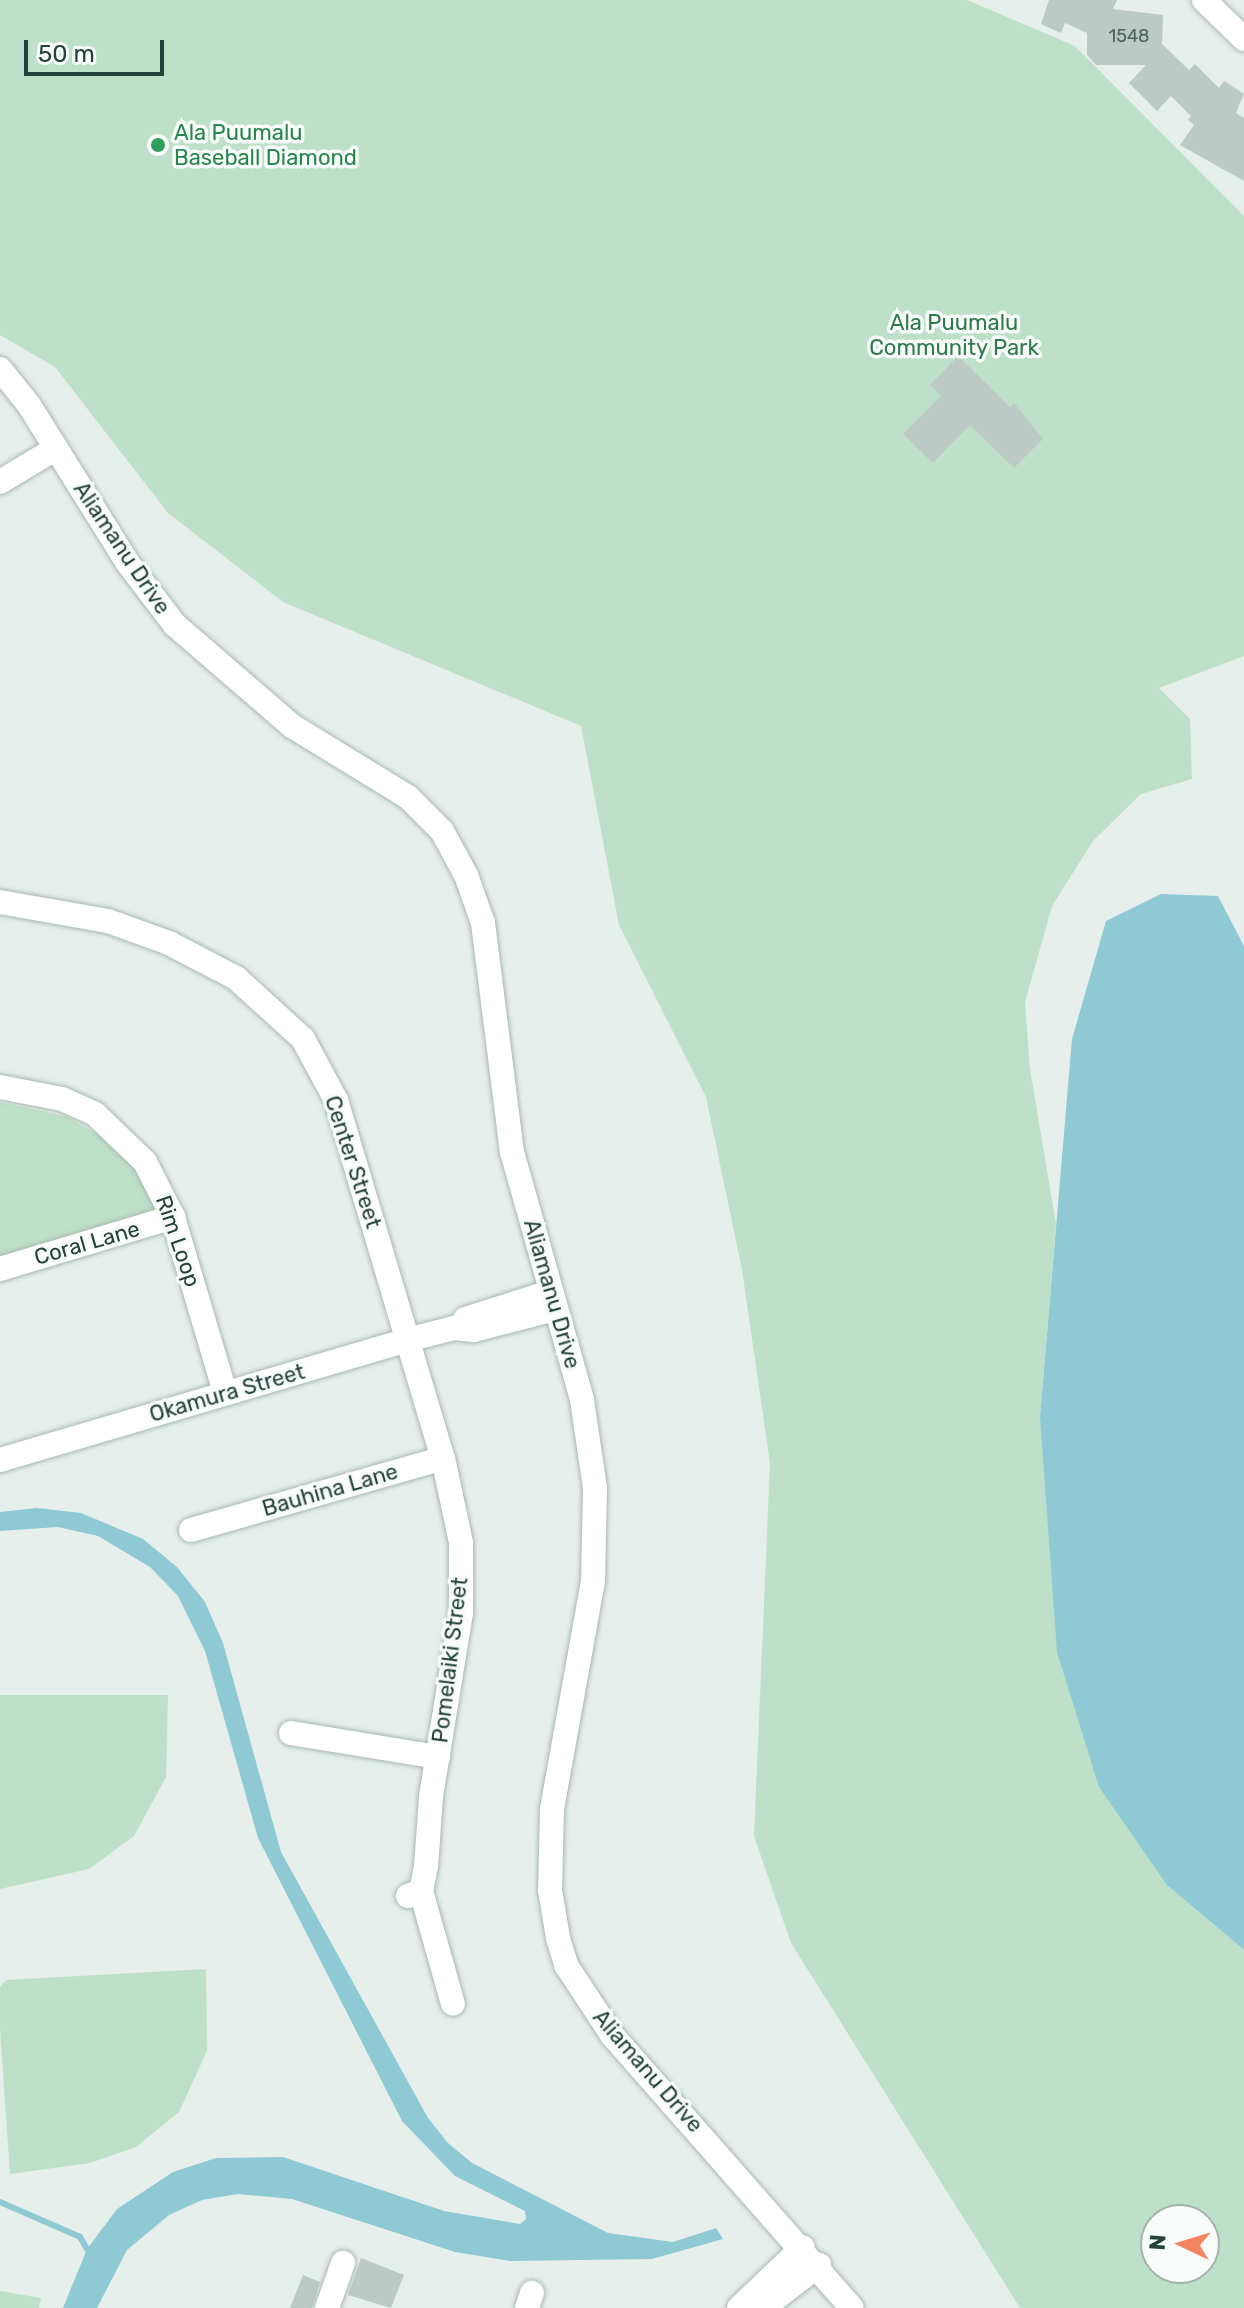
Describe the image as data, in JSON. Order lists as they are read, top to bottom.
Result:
{
  "streets": {
    "street": [
      "Aliamanu Drive",
      "Center Street",
      "Rim Loop",
      "Coral Lane",
      "Okamura Street",
      "Bauhina Lane",
      "Pomelaiki Street"
    ]
  },
  "crossings": [
    ["Aliamanu Drive", "Okamura Street"],
    ["Center Street", "Okamura Street"],
    ["Center Street", "Pomelaiki Street"],
    ["Rim Loop", "Coral Lane"],
    ["Rim Loop", "Okamura Street"],
    ["Okamura Street", "Pomelaiki Street"],
    ["Bauhina Lane", "Pomelaiki Street"]
  ],
  "parks": ["Ala Puumalu Community Park"],
  "places": ["Ala Puumalu Baseball Diamond"],
  "house_numbers": ["1548"],
  "scale_bar": "50 m",
  "north": "left"
}
